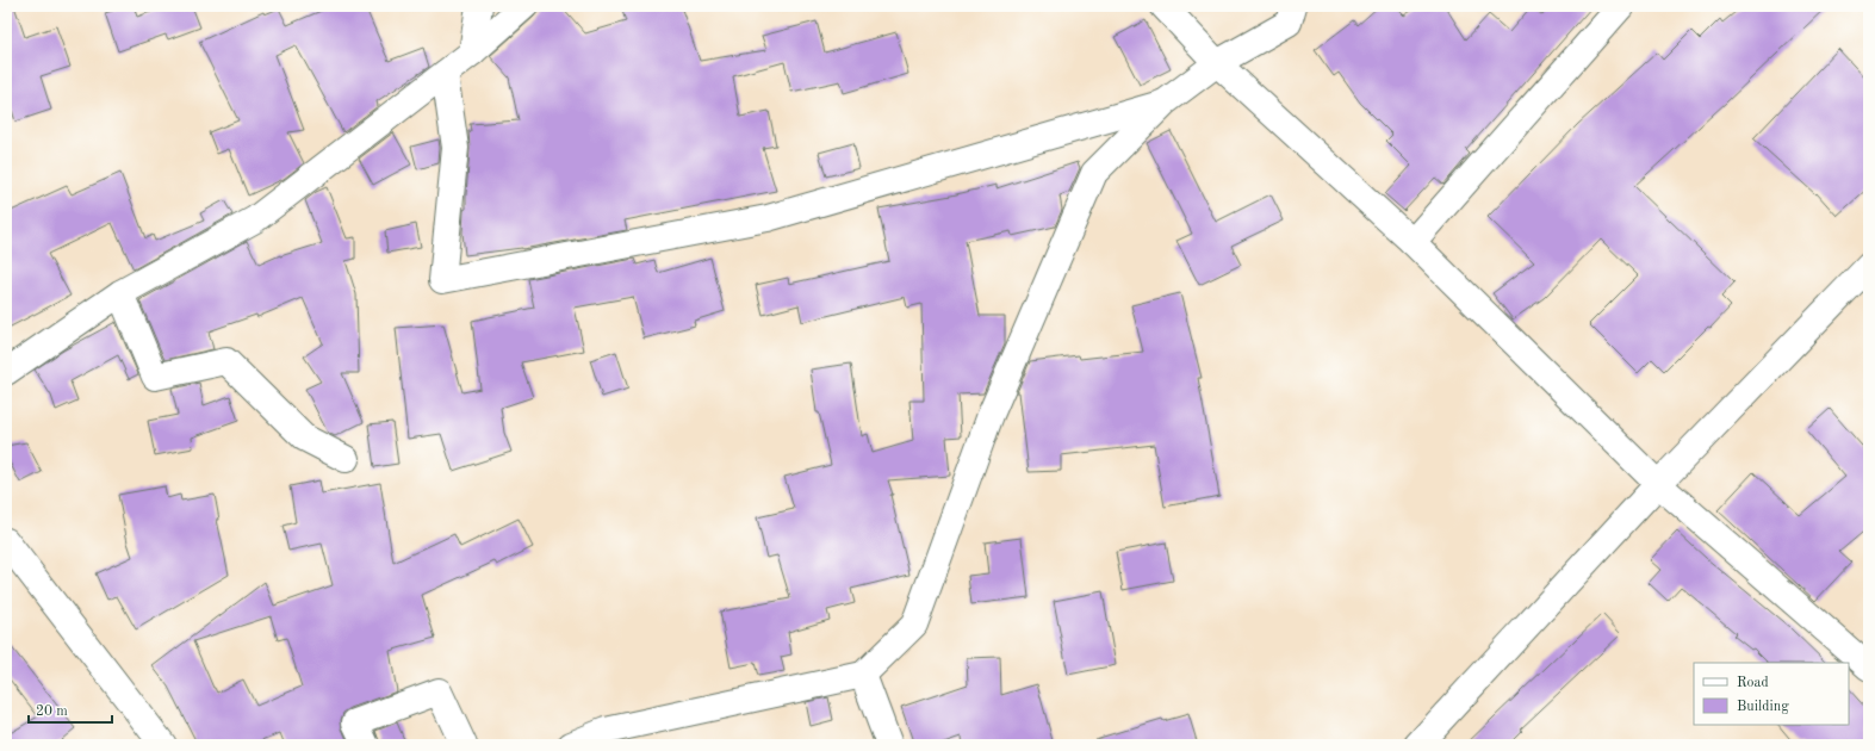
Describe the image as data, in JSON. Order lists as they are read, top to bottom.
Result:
{
  "legend": ["Road", "Building"],
  "scale_bar": "20 m"
}
